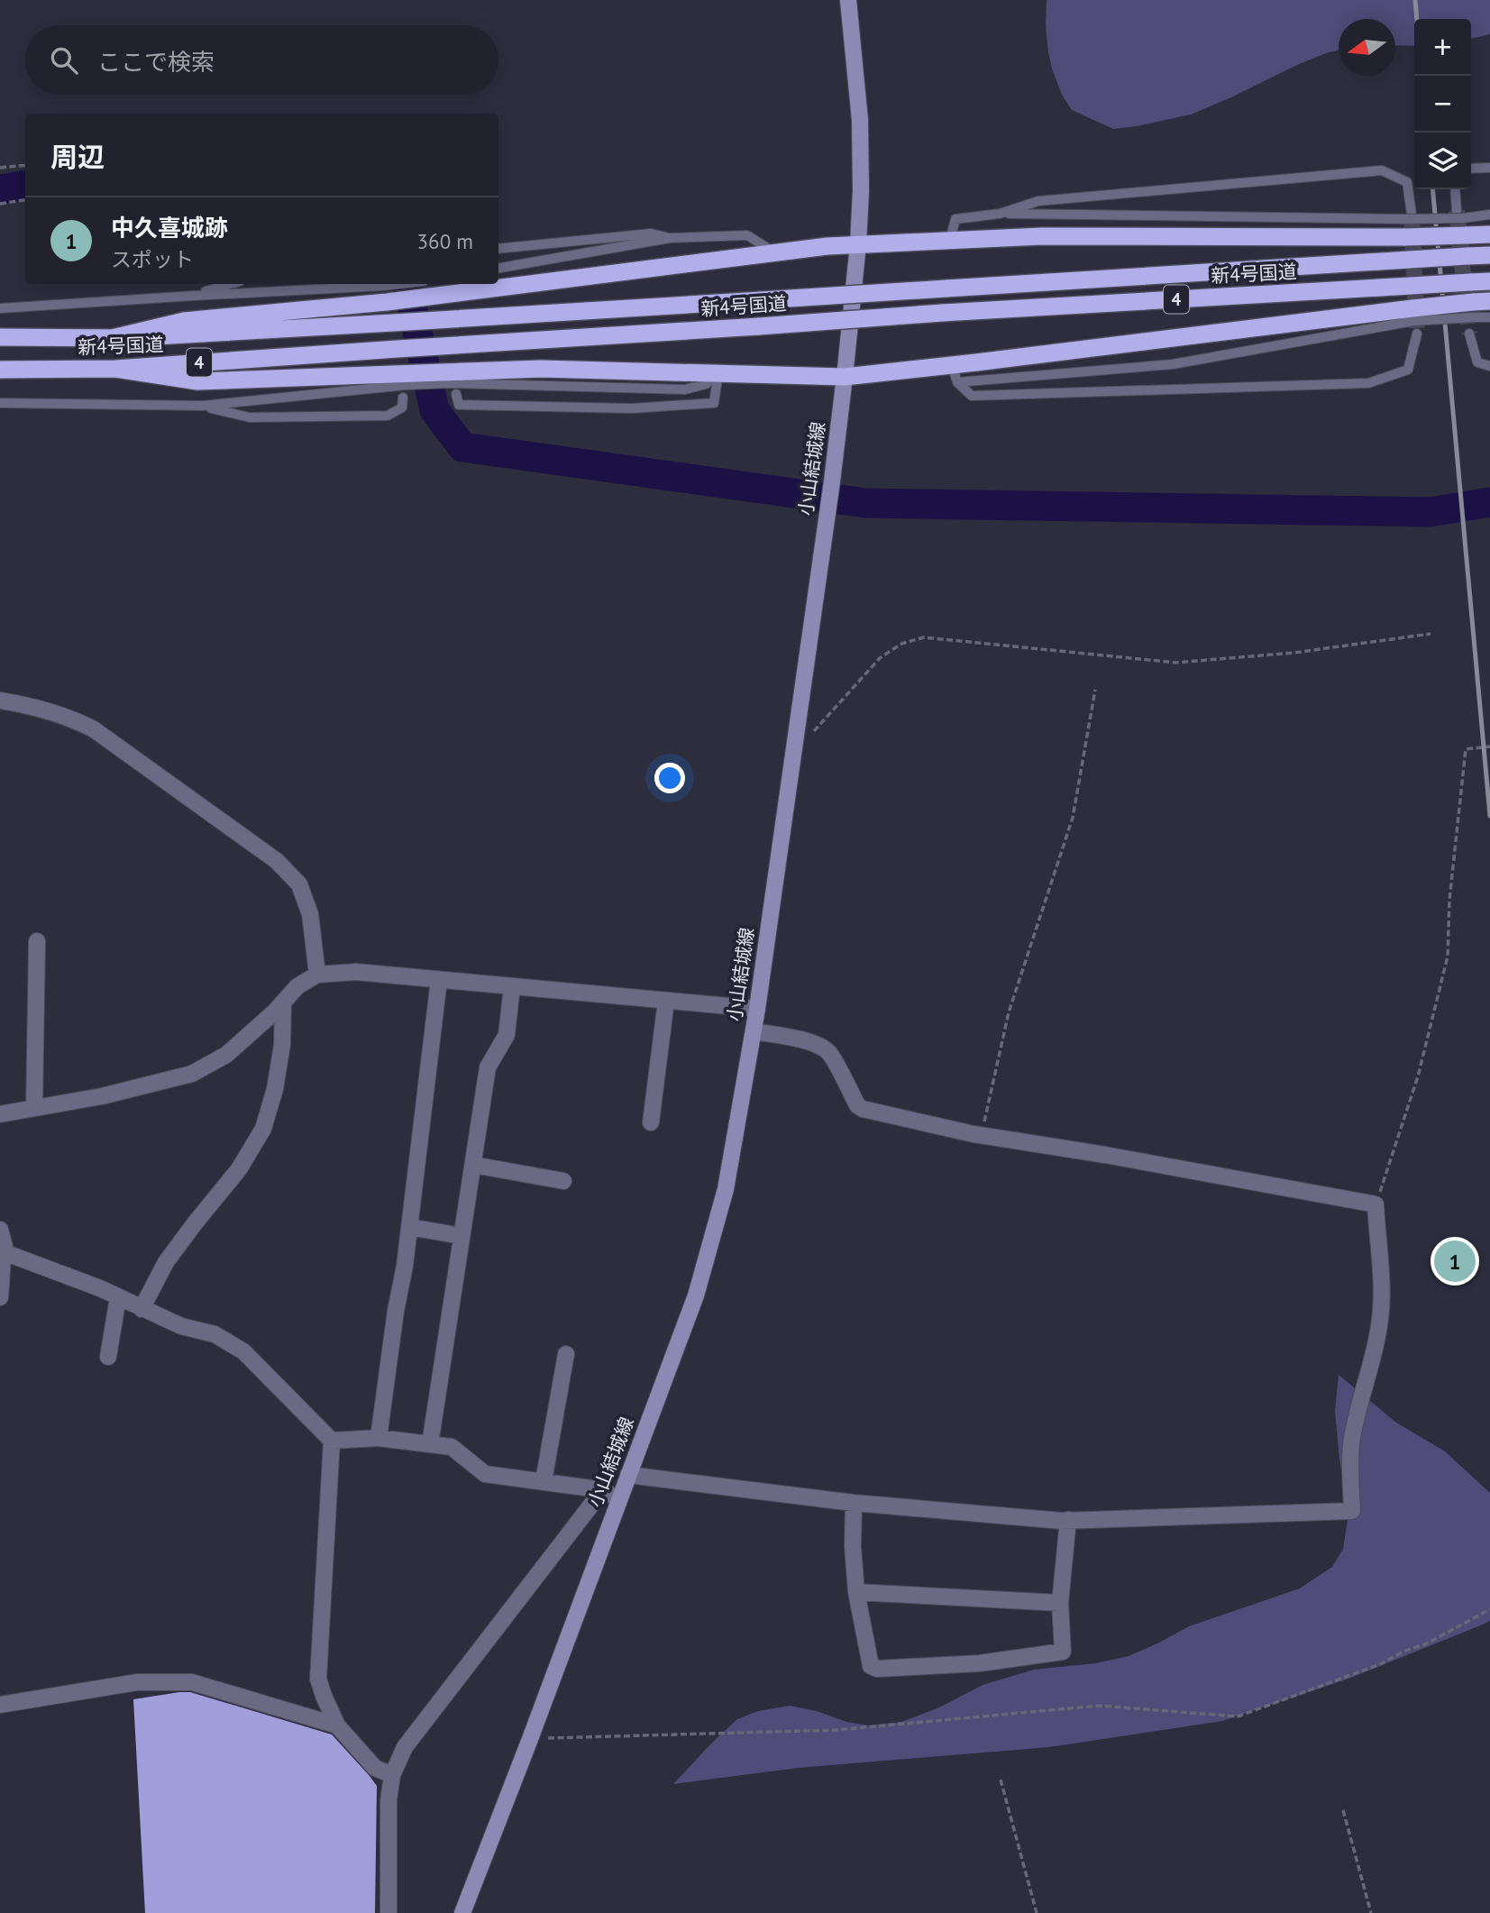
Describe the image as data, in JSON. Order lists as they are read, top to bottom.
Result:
{
  "streets": {
    "highway": ["新4号国道", "4"],
    "main road": ["小山結城線"]
  },
  "north": "left",
  "page": {
    "map_buttons": ["+", "−"],
    "search": "ここで検索",
    "heading": "周辺",
    "list": [
      {
        "mark": "1",
        "name": "中久喜城跡",
        "note": "スポット",
        "value": "360 m"
      }
    ],
    "pins": "1"
  }
}
